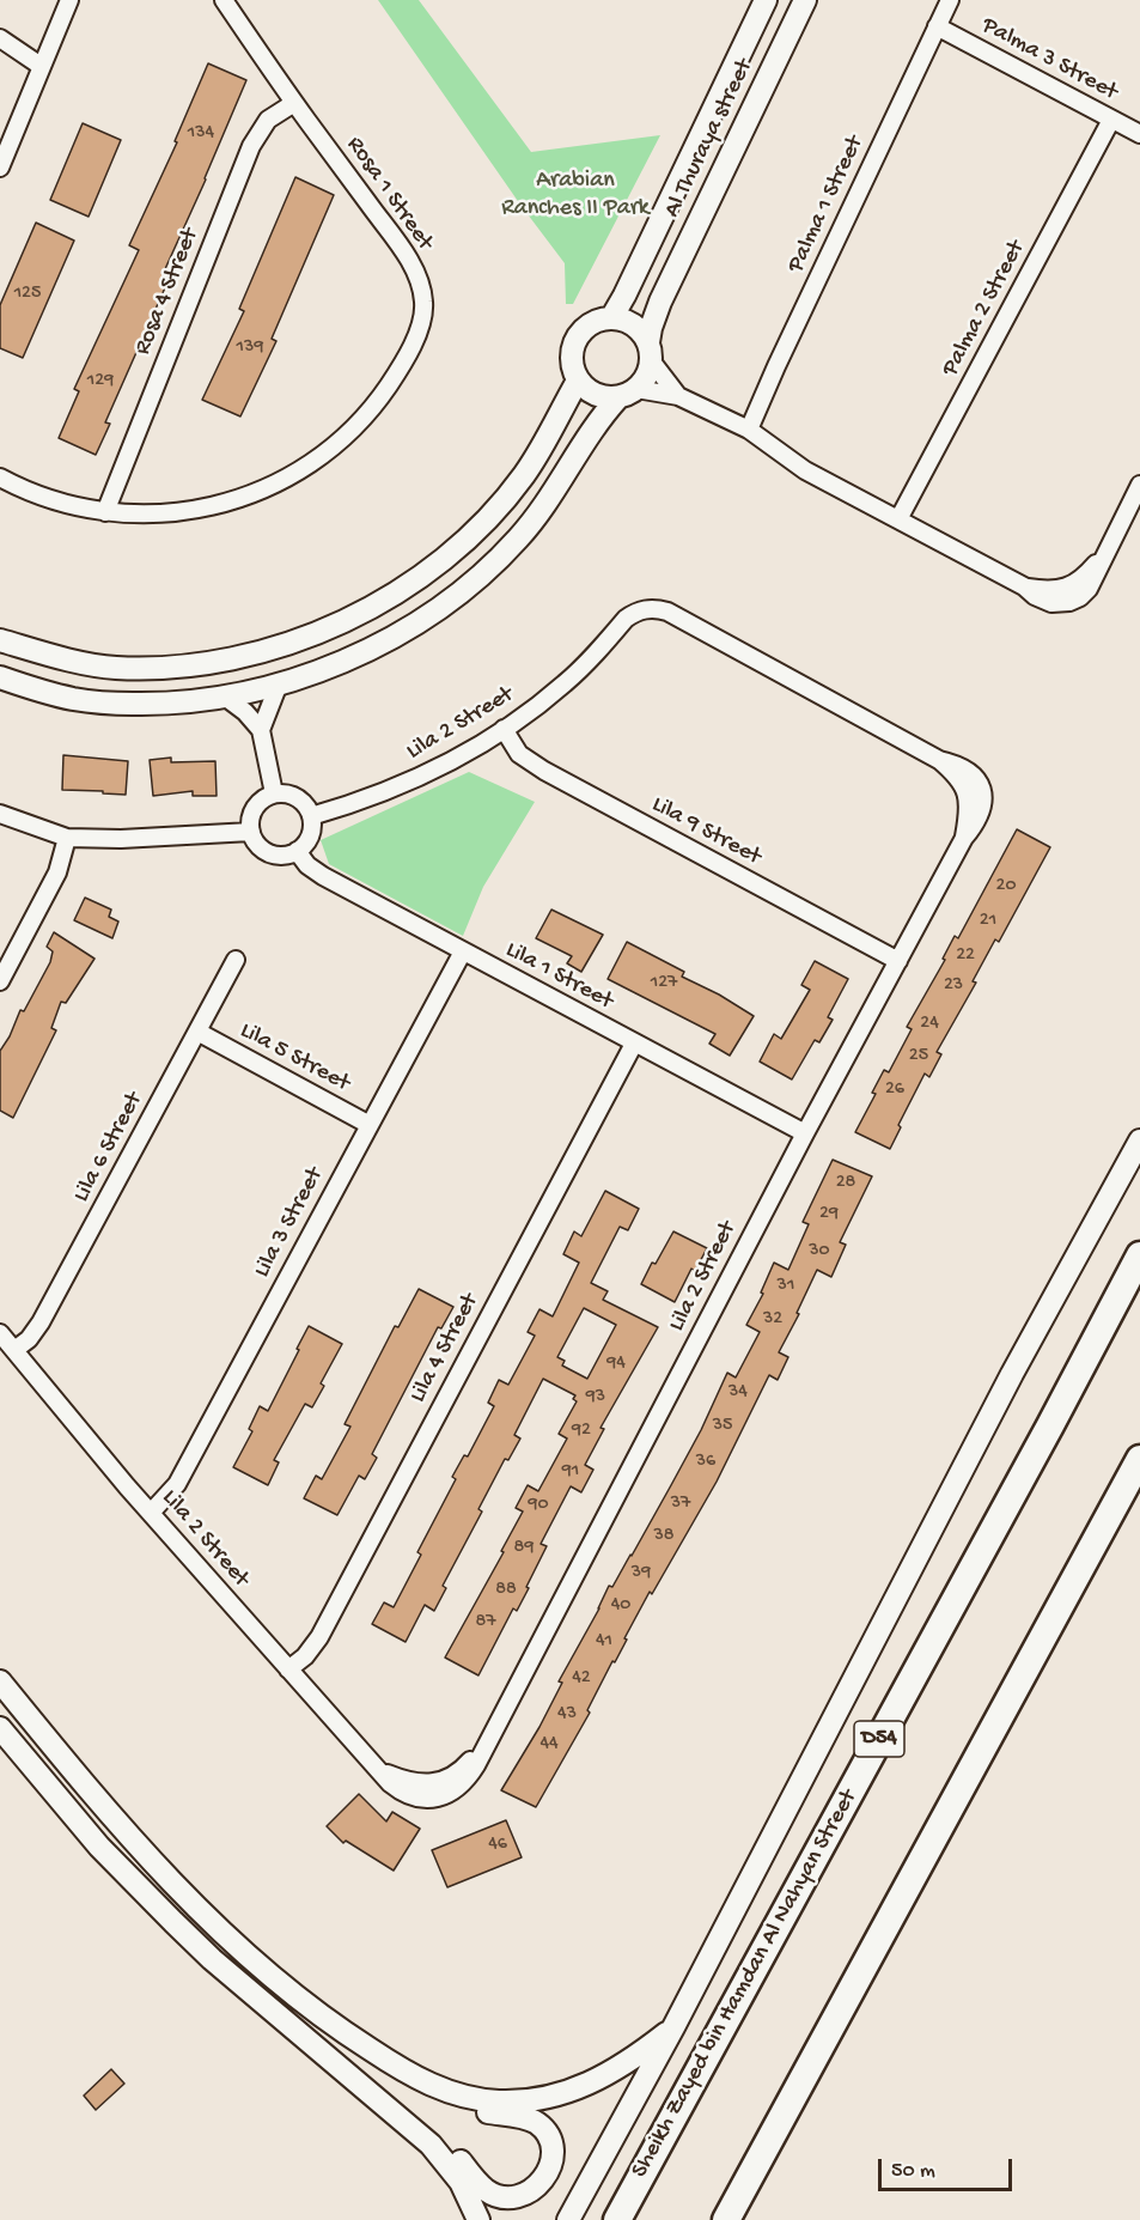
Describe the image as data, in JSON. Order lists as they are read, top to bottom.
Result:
{
  "streets": {
    "main road": ["D54", "Sheikh Zayed bin Hamdan Al Nahyan Street"],
    "street": [
      "Palma 3 Street",
      "Al Thuraya street",
      "Rosa 1 Street",
      "Palma 1 Street",
      "Rosa 4 Street",
      "Palma 2 Street",
      "Lila 2 Street",
      "Lila 9 Street",
      "Lila 1 Street",
      "Lila 5 Street",
      "Lila 6 Street",
      "Lila 3 Street",
      "Lila 4 Street"
    ]
  },
  "crossings": [
    ["Palma 3 Street", "Palma 1 Street"],
    ["Palma 3 Street", "Palma 2 Street"],
    ["Rosa 1 Street", "Rosa 4 Street"],
    ["Lila 2 Street", "Lila 9 Street"],
    ["Lila 2 Street", "Lila 1 Street"],
    ["Lila 2 Street", "Lila 6 Street"],
    ["Lila 2 Street", "Lila 3 Street"],
    ["Lila 2 Street", "Lila 4 Street"],
    ["Lila 1 Street", "Lila 3 Street"],
    ["Lila 1 Street", "Lila 4 Street"],
    ["Lila 5 Street", "Lila 6 Street"],
    ["Lila 5 Street", "Lila 3 Street"]
  ],
  "parks": ["Arabian Ranches II Park"],
  "house_numbers": [
    "134",
    "125",
    "139",
    "129",
    "20",
    "21",
    "22",
    "127",
    "23",
    "24",
    "25",
    "26",
    "28",
    "29",
    "30",
    "31",
    "32",
    "94",
    "34",
    "93",
    "35",
    "92",
    "36",
    "91",
    "37",
    "90",
    "38",
    "89",
    "39",
    "88",
    "40",
    "87",
    "41",
    "42",
    "43",
    "44",
    "46"
  ],
  "scale_bar": "50 m"
}
